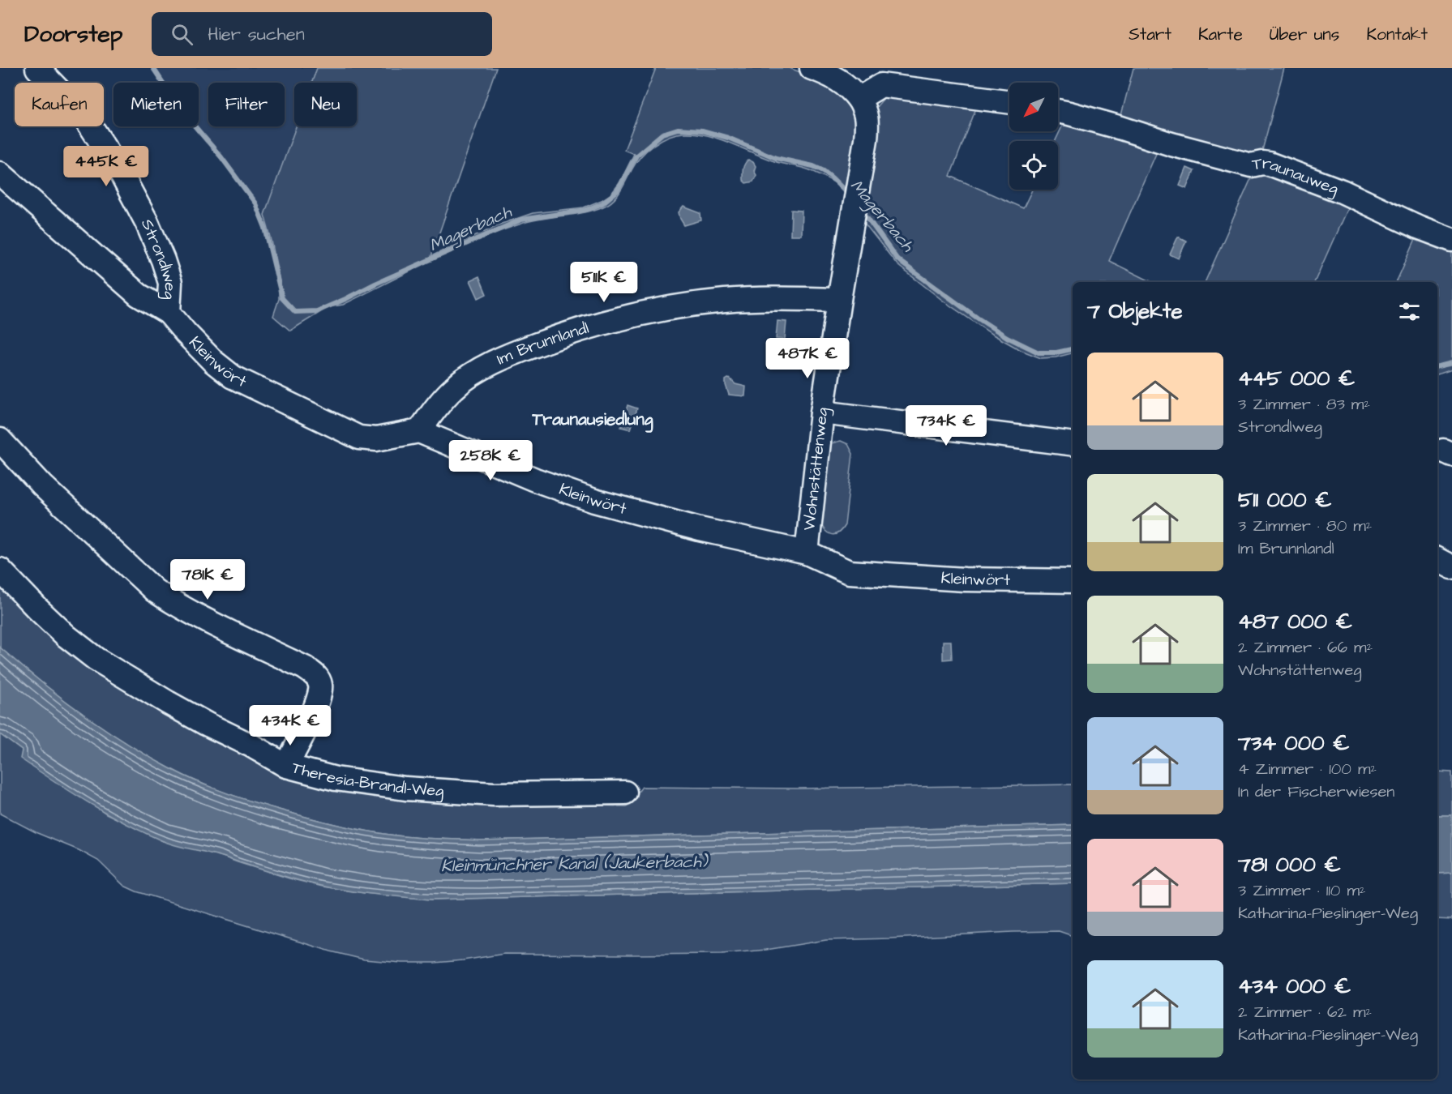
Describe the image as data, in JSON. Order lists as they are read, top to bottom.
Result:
{
  "streets": {
    "street": [
      "Traunauweg",
      "Strondlweg",
      "Im Brunnlandl",
      "Kleinwört",
      "Wohnstättenweg",
      "Theresia-Brandl-Weg"
    ]
  },
  "crossings": [
    ["Strondlweg", "Kleinwört"],
    ["Im Brunnlandl", "Kleinwört"],
    ["Im Brunnlandl", "Wohnstättenweg"],
    ["Kleinwört", "Wohnstättenweg"]
  ],
  "districts": ["Traunausiedlung"],
  "water": ["Magerbach", "Kleinmünchner Kanal (Jaukerbach)"],
  "north": "bottom left",
  "page": {
    "header": "Doorstep",
    "search": "Hier suchen",
    "nav": [
      "Start",
      "Karte",
      "Über uns",
      "Kontakt"
    ],
    "chip": [
      "Kaufen",
      "Mieten",
      "Filter",
      "Neu"
    ],
    "price": [
      "445K €",
      "511K €",
      "487K €",
      "734K €",
      "258K €",
      "781K €",
      "434K €"
    ],
    "heading": "7 Objekte",
    "list": [
      {
        "name": "445 000 €",
        "note": "3 Zimmer · 83 m² · Strondlweg"
      },
      {
        "name": "511 000 €",
        "note": "3 Zimmer · 80 m² · Im Brunnlandl"
      },
      {
        "name": "487 000 €",
        "note": "2 Zimmer · 66 m² · Wohnstättenweg"
      },
      {
        "name": "734 000 €",
        "note": "4 Zimmer · 100 m² · In der Fischerwiesen"
      },
      {
        "name": "781 000 €",
        "note": "3 Zimmer · 110 m² · Katharina-Pieslinger-Weg"
      },
      {
        "name": "434 000 €",
        "note": "2 Zimmer · 62 m² · Katharina-Pieslinger-Weg"
      }
    ]
  }
}
